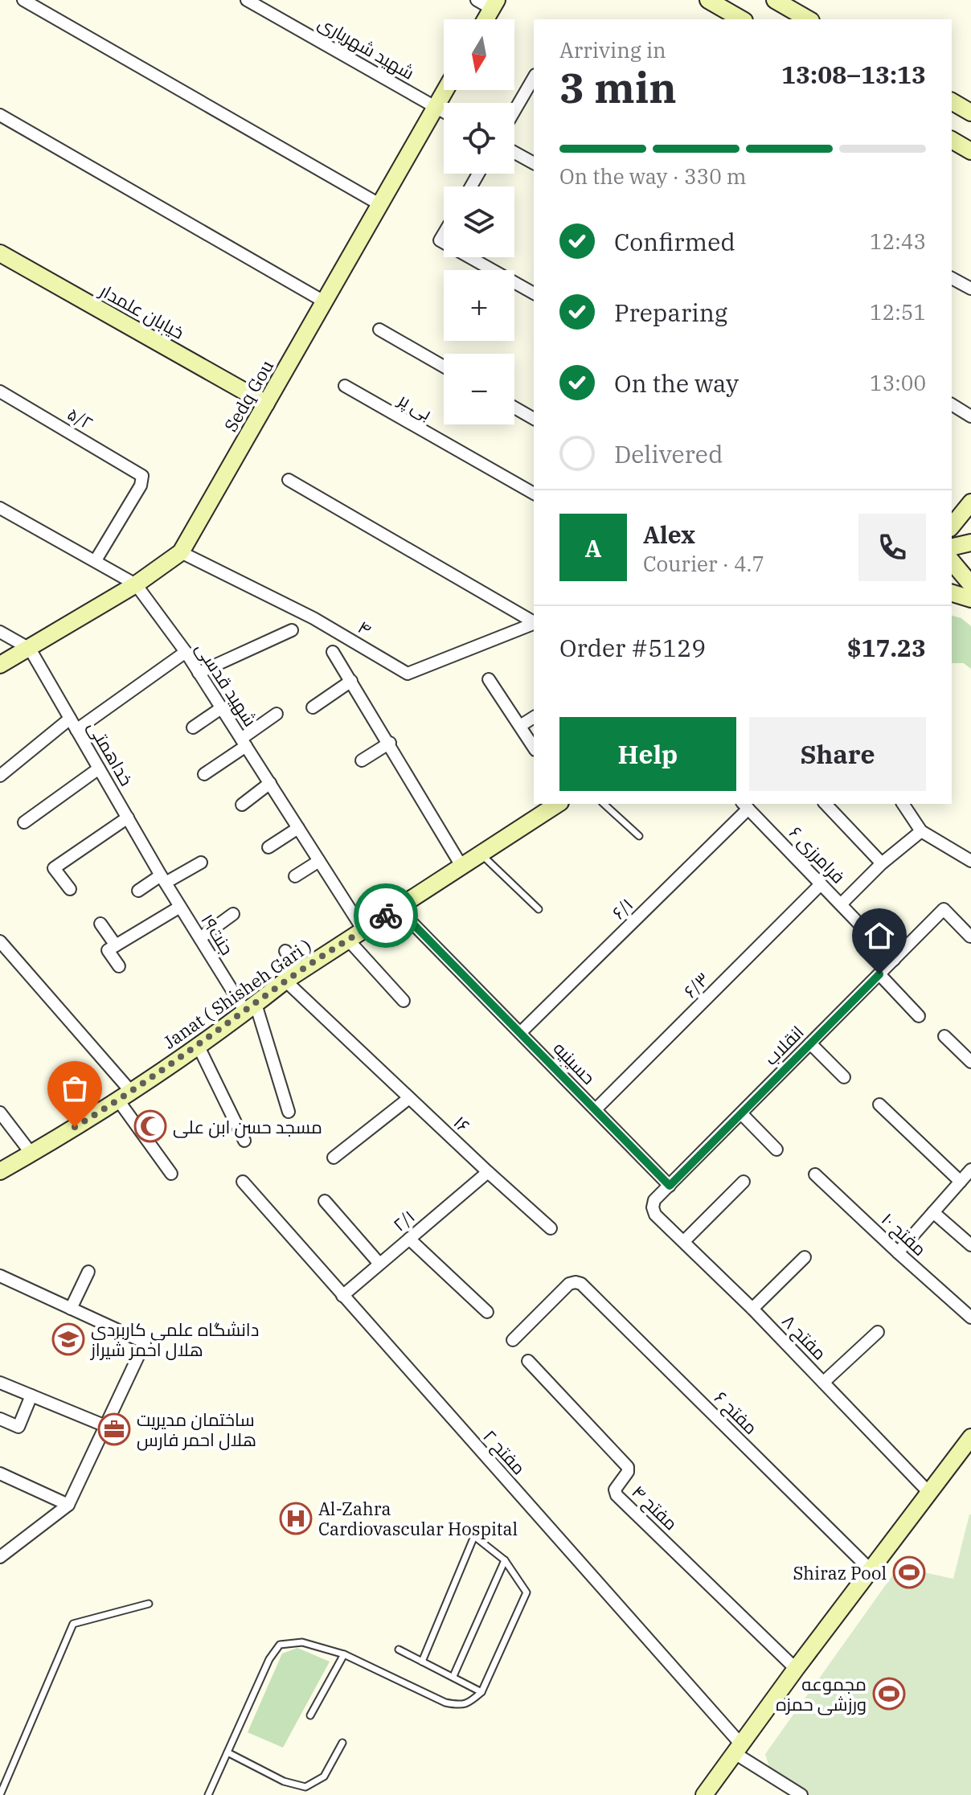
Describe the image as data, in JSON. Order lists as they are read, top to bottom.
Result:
{
  "streets": {
    "street": [
      "شهید شهریاری",
      "خیابان علمدار",
      "Sedq Gou",
      "بی پر",
      "۵/۲",
      "۴",
      "شهید قدسی",
      "خداهمتی",
      "فرامرزی ۶",
      "۶/۱",
      "جنت۱۹",
      "۶/۳",
      "Janat ( Shisheh Gari )",
      "انقلاب",
      "حسینیه",
      "۱۶",
      "۲/۱",
      "مفتح ۱۰",
      "مفتح ۸",
      "مفتح ۶",
      "مفتح ۲",
      "مفتح ۴"
    ]
  },
  "crossings": [
    ["شهید شهریاری", "Sedq Gou"],
    ["خیابان علمدار", "Sedq Gou"],
    ["Sedq Gou", "۴"],
    ["Sedq Gou", "شهید قدسی"],
    ["Sedq Gou", "خداهمتی"],
    ["شهید قدسی", "Janat ( Shisheh Gari )"],
    ["خداهمتی", "جنت۱۹"],
    ["فرامرزی ۶", "۶/۱"],
    ["فرامرزی ۶", "۶/۳"],
    ["فرامرزی ۶", "انقلاب"],
    ["۶/۱", "حسینیه"],
    ["جنت۱۹", "Janat ( Shisheh Gari )"],
    ["۶/۳", "حسینیه"],
    ["Janat ( Shisheh Gari )", "حسینیه"],
    ["Janat ( Shisheh Gari )", "۱۶"],
    ["انقلاب", "حسینیه"],
    ["انقلاب", "مفتح ۸"],
    ["۱۶", "۲/۱"],
    ["۲/۱", "مفتح ۲"]
  ],
  "places": {
    "mosque": ["مسجد حسن ابن علی"],
    "school or university": ["دانشگاه علمی کاربردی هلال احمر شیراز"],
    "office": ["ساختمان مدیریت هلال احمر فارس"],
    "hospital": ["Al-Zahra Cardiovascular Hospital"],
    "sports": ["Shiraz Pool", "مجموعه ورزشی حمزه"]
  },
  "north": "bottom",
  "page": {
    "map_buttons": ["+", "−"],
    "heading": ["3 min", "Arriving in", "13:08–13:13"],
    "panel": [
      "Alex",
      "Courier · 4.7",
      "Order #5129",
      "$17.23"
    ],
    "bar": "On the way · 330 m",
    "list": [
      ["Confirmed", "12:43"],
      ["Preparing", "12:51"],
      ["On the way", "13:00"],
      "Delivered"
    ],
    "round": "A",
    "buttons": ["Help", "Share"]
  }
}
